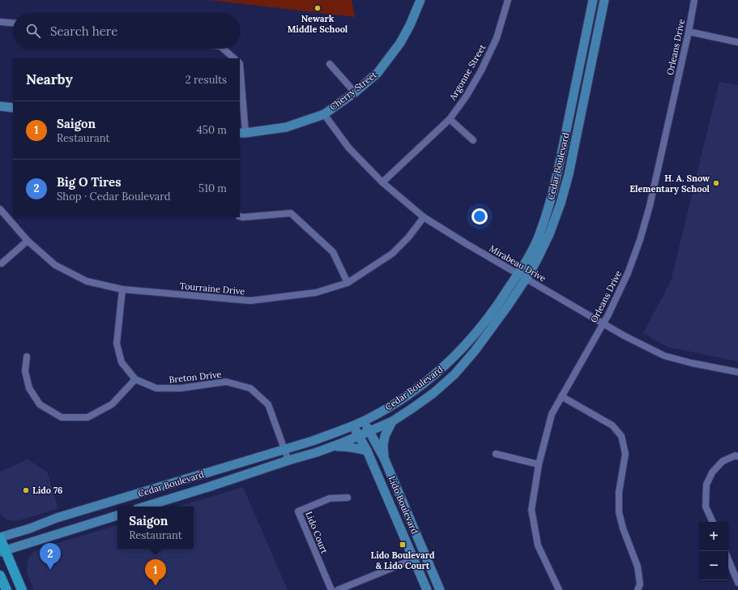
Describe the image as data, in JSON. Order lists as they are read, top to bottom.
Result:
{
  "streets": {
    "street": [
      "Orleans Drive",
      "Argonne Street",
      "Cherry Street",
      "Cedar Boulevard",
      "Mirabeau Drive",
      "Tourraine Drive",
      "Breton Drive",
      "Lido Boulevard",
      "Lido Court"
    ]
  },
  "crossings": [
    ["Orleans Drive", "Mirabeau Drive"],
    ["Argonne Street", "Mirabeau Drive"],
    ["Cherry Street", "Mirabeau Drive"],
    ["Cedar Boulevard", "Mirabeau Drive"],
    ["Cedar Boulevard", "Breton Drive"],
    ["Cedar Boulevard", "Lido Boulevard"],
    ["Mirabeau Drive", "Tourraine Drive"],
    ["Tourraine Drive", "Breton Drive"]
  ],
  "places": {
    "other": ["Newark Middle School", "H. A. Snow Elementary School", "Lido 76"],
    "transit": ["Lido Boulevard & Lido Court"]
  },
  "page": {
    "search": "Search here",
    "heading": ["Nearby", "2 results"],
    "list": [
      {
        "mark": "1",
        "name": "Saigon",
        "note": "Restaurant",
        "value": "450 m"
      },
      {
        "mark": "2",
        "name": "Big O Tires",
        "note": "Shop · Cedar Boulevard",
        "value": "510 m"
      }
    ],
    "popup": ["Saigon", "Restaurant"],
    "map_buttons": ["+", "−"],
    "pins": ["2", "1"]
  }
}
